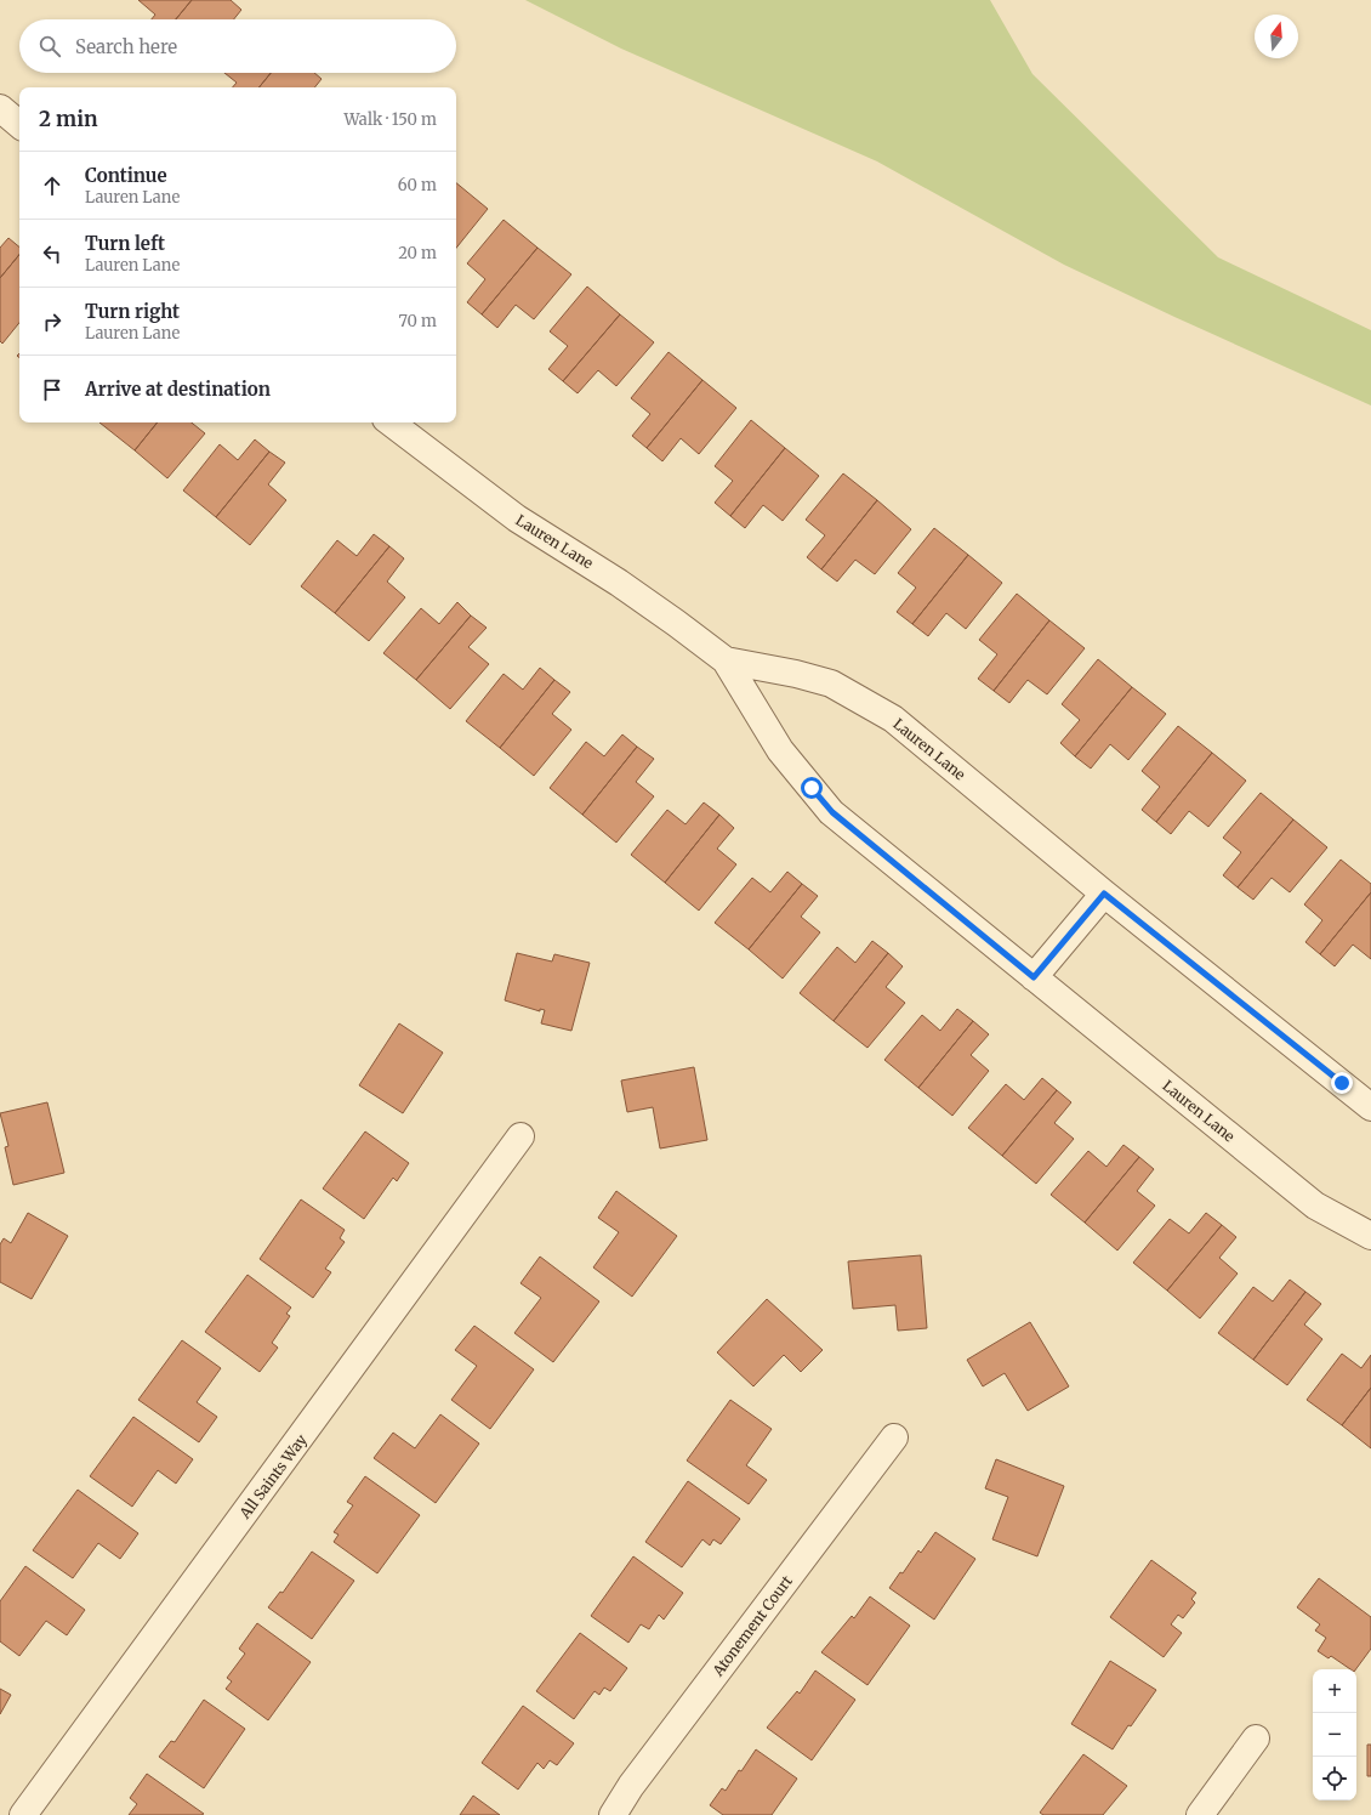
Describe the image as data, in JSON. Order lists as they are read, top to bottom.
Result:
{
  "streets": {
    "street": ["Lauren Lane", "All Saints Way", "Atonement Court"]
  },
  "north": "top",
  "page": {
    "search": "Search here",
    "heading": ["2 min", "Walk · 150 m"],
    "list": [
      ["Continue", "Lauren Lane", "60 m"],
      ["Turn left", "Lauren Lane", "20 m"],
      ["Turn right", "Lauren Lane", "70 m"],
      "Arrive at destination"
    ],
    "map_buttons": ["+", "−"]
  }
}
